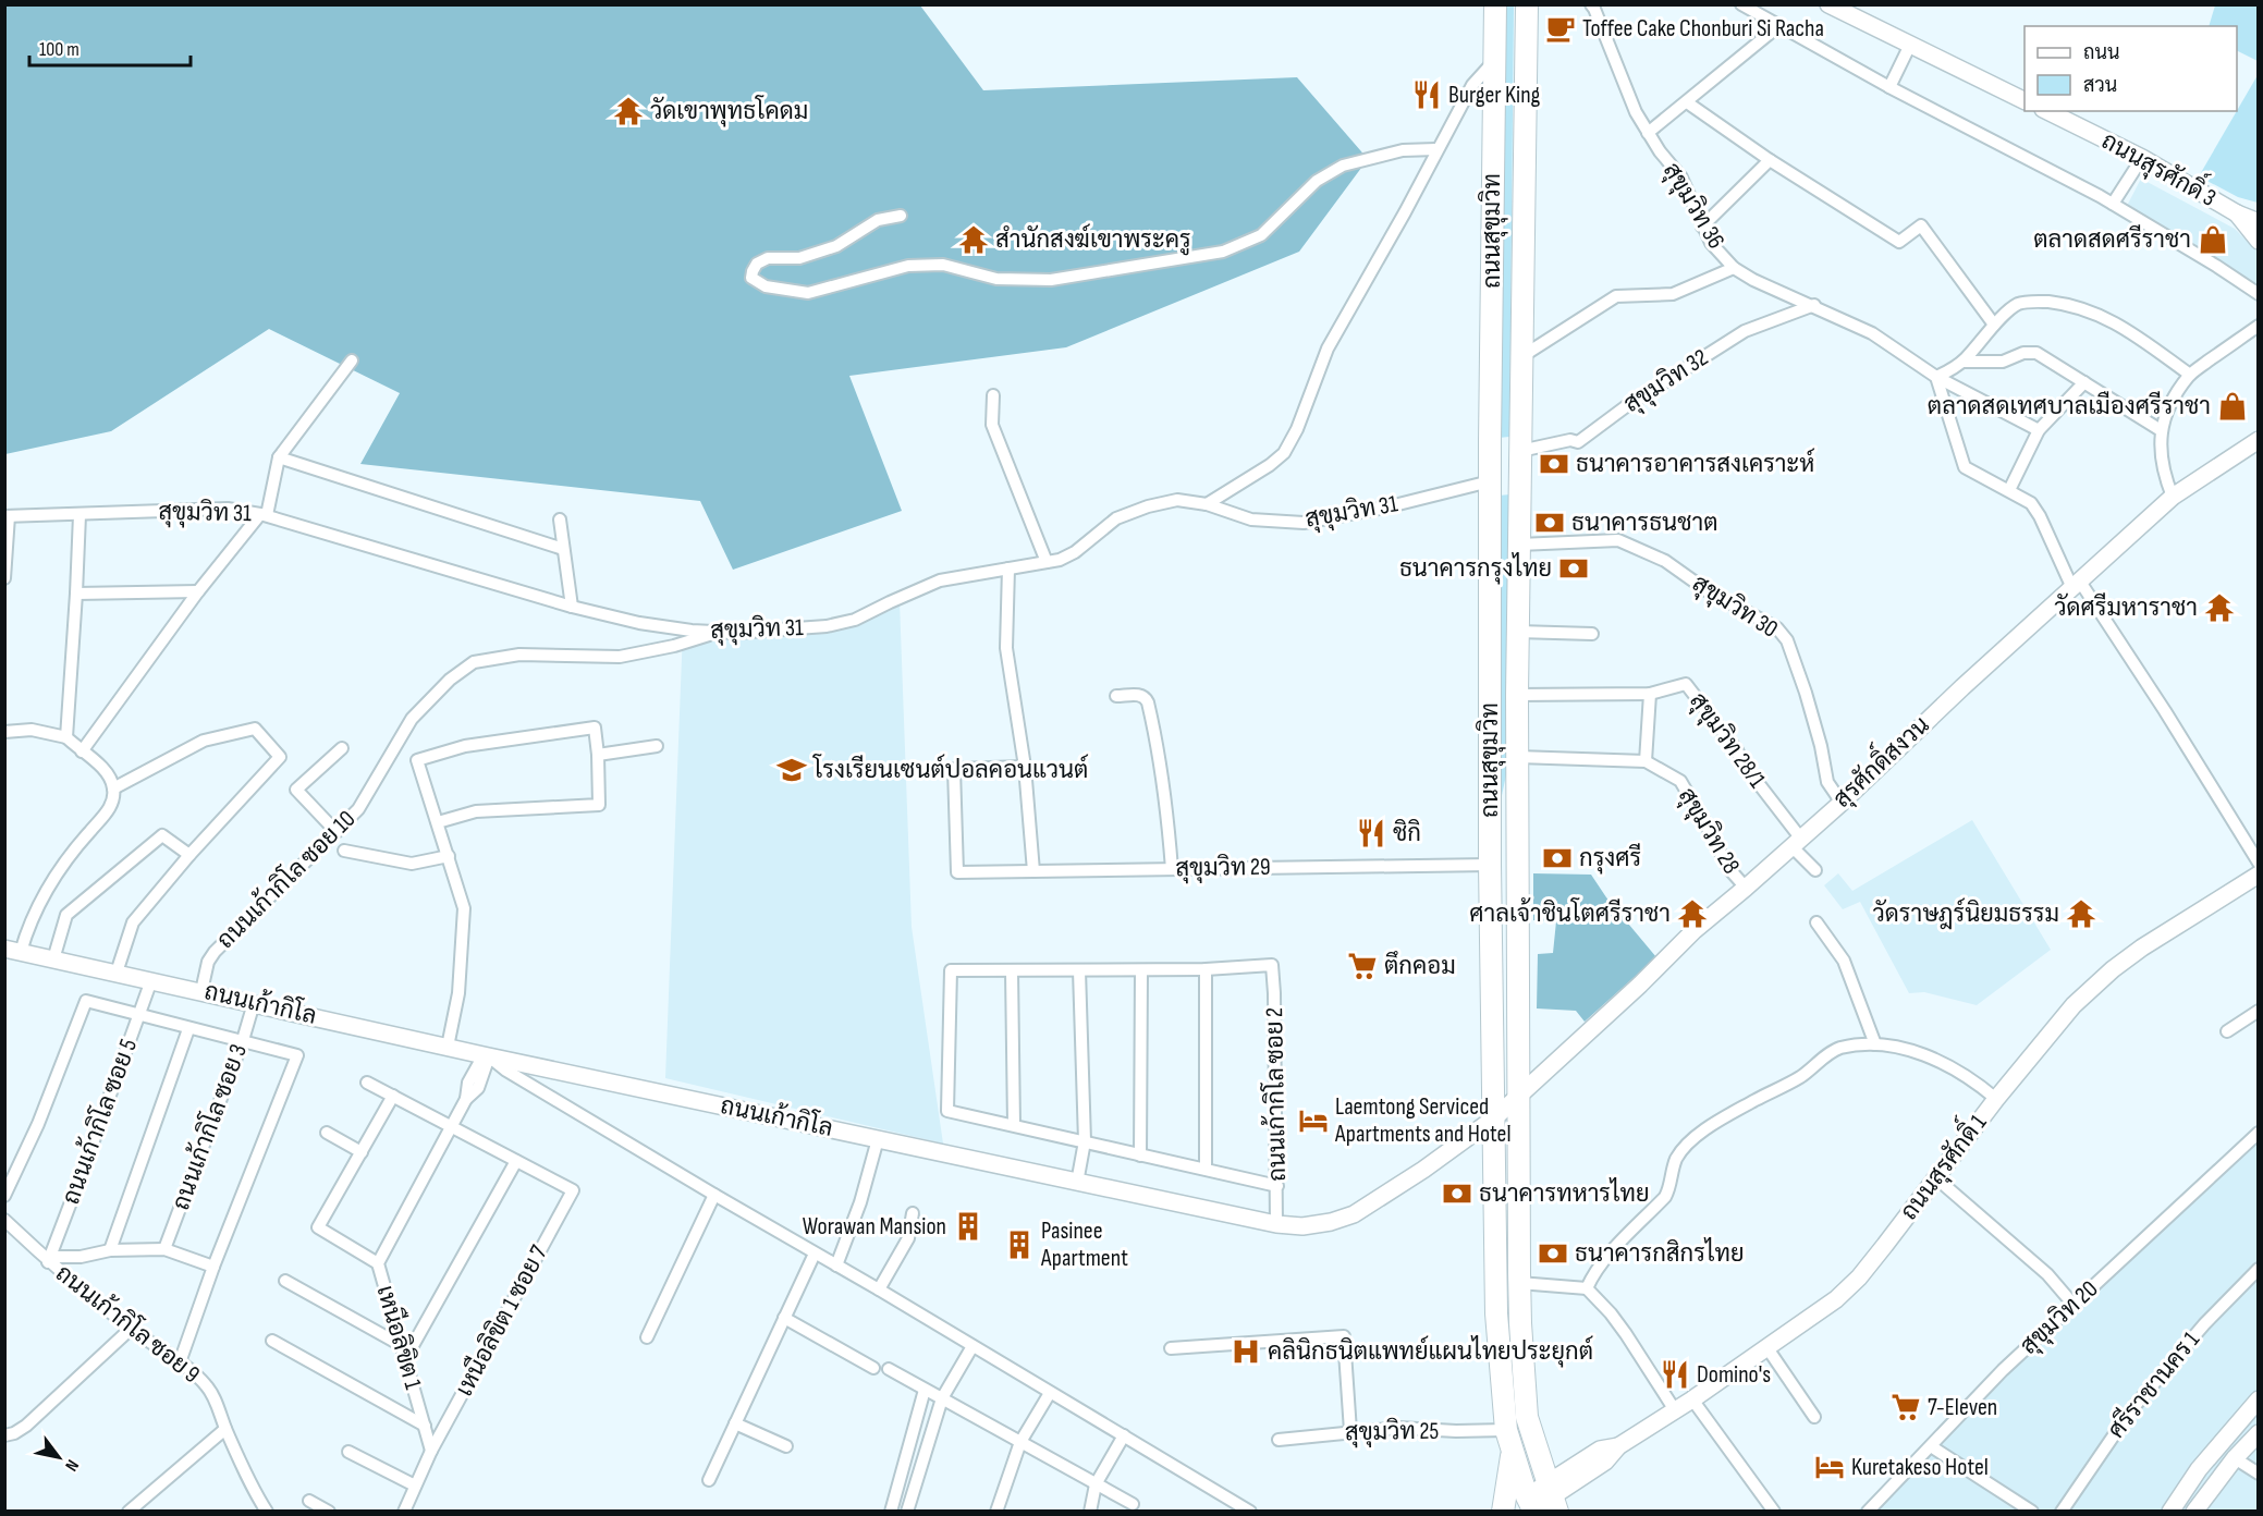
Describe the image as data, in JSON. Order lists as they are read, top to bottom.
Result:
{
  "streets": {
    "highway": ["ถนนสุขุมวิท"],
    "street": [
      "ถนนสุรศักดิ์ 3",
      "สุขุมวิท 36",
      "สุขุมวิท 32",
      "สุขุมวิท 31",
      "สุขุมวิท 30",
      "สุขุมวิท 28/1",
      "สุรศักดิ์สงวน",
      "สุขุมวิท 28",
      "สุขุมวิท 29",
      "ถนนเก้ากิโล ซอย 10",
      "ถนนเก้ากิโล",
      "ถนนเก้ากิโล ซอย 2",
      "ถนนเก้ากิโล ซอย 5",
      "ถนนเก้ากิโล ซอย 3",
      "ถนนสุรศักดิ์ 1",
      "สุขุมวิท 20",
      "เหนือลิขิต 1 ซอย 7",
      "ถนนเก้ากิโล ซอย 9",
      "เหนือลิขิต 1",
      "ศรีราชานคร 1",
      "สุขุมวิท 25"
    ]
  },
  "crossings": [
    ["สุขุมวิท 36", "สุขุมวิท 32"],
    ["ถนนสุขุมวิท", "สุขุมวิท 32"],
    ["ถนนสุขุมวิท", "สุขุมวิท 31"],
    ["ถนนสุขุมวิท", "สุขุมวิท 30"],
    ["ถนนสุขุมวิท", "สุขุมวิท 28/1"],
    ["ถนนสุขุมวิท", "สุรศักดิ์สงวน"],
    ["ถนนสุขุมวิท", "สุขุมวิท 28"],
    ["ถนนสุขุมวิท", "สุขุมวิท 29"],
    ["ถนนสุขุมวิท", "ถนนเก้ากิโล"],
    ["ถนนสุขุมวิท", "ถนนสุรศักดิ์ 1"],
    ["ถนนสุขุมวิท", "สุขุมวิท 25"],
    ["สุขุมวิท 31", "ถนนเก้ากิโล ซอย 10"],
    ["สุขุมวิท 30", "สุรศักดิ์สงวน"],
    ["สุขุมวิท 28/1", "สุรศักดิ์สงวน"],
    ["สุรศักดิ์สงวน", "สุขุมวิท 28"],
    ["สุรศักดิ์สงวน", "ถนนเก้ากิโล"],
    ["ถนนเก้ากิโล ซอย 10", "ถนนเก้ากิโล"],
    ["ถนนเก้ากิโล", "ถนนเก้ากิโล ซอย 2"],
    ["ถนนเก้ากิโล", "ถนนเก้ากิโล ซอย 5"],
    ["ถนนเก้ากิโล", "ถนนเก้ากิโล ซอย 3"],
    ["ถนนเก้ากิโล", "เหนือลิขิต 1"],
    ["ถนนเก้ากิโล ซอย 5", "ถนนเก้ากิโล ซอย 9"],
    ["เหนือลิขิต 1 ซอย 7", "เหนือลิขิต 1"]
  ],
  "places": {
    "cafe": ["Toffee Cake Chonburi Si Racha"],
    "restaurant": ["Burger King", "ชิกิ", "Domino's"],
    "temple": [
      "วัดเขาพุทธโคดม",
      "สำนักสงฆ์เขาพระครู",
      "วัดศรีมหาราชา",
      "ศาลเจ้าชินโตศรีราชา",
      "วัดราษฎร์นิยมธรรม"
    ],
    "shop": ["ตลาดสดศรีราชา", "ตลาดสดเทศบาลเมืองศรีราชา"],
    "bank": [
      "ธนาคารอาคารสงเคราะห์",
      "ธนาคารธนชาต",
      "ธนาคารกรุงไทย",
      "กรุงศรี",
      "ธนาคารทหารไทย",
      "ธนาคารกสิกรไทย"
    ],
    "school or university": ["โรงเรียนเซนต์ปอลคอนแวนต์"],
    "supermarket": ["ตึกคอม", "7-Eleven"],
    "hotel": ["Laemtong Serviced Apartments and Hotel", "Kuretakeso Hotel"],
    "building": ["Worawan Mansion", "Pasinee Apartment"],
    "hospital": ["คลินิกธนิตแพทย์แผนไทยประยุกต์"]
  },
  "legend": ["ถนน", "สวน"],
  "scale_bar": "100 m",
  "north": "bottom right"
}
